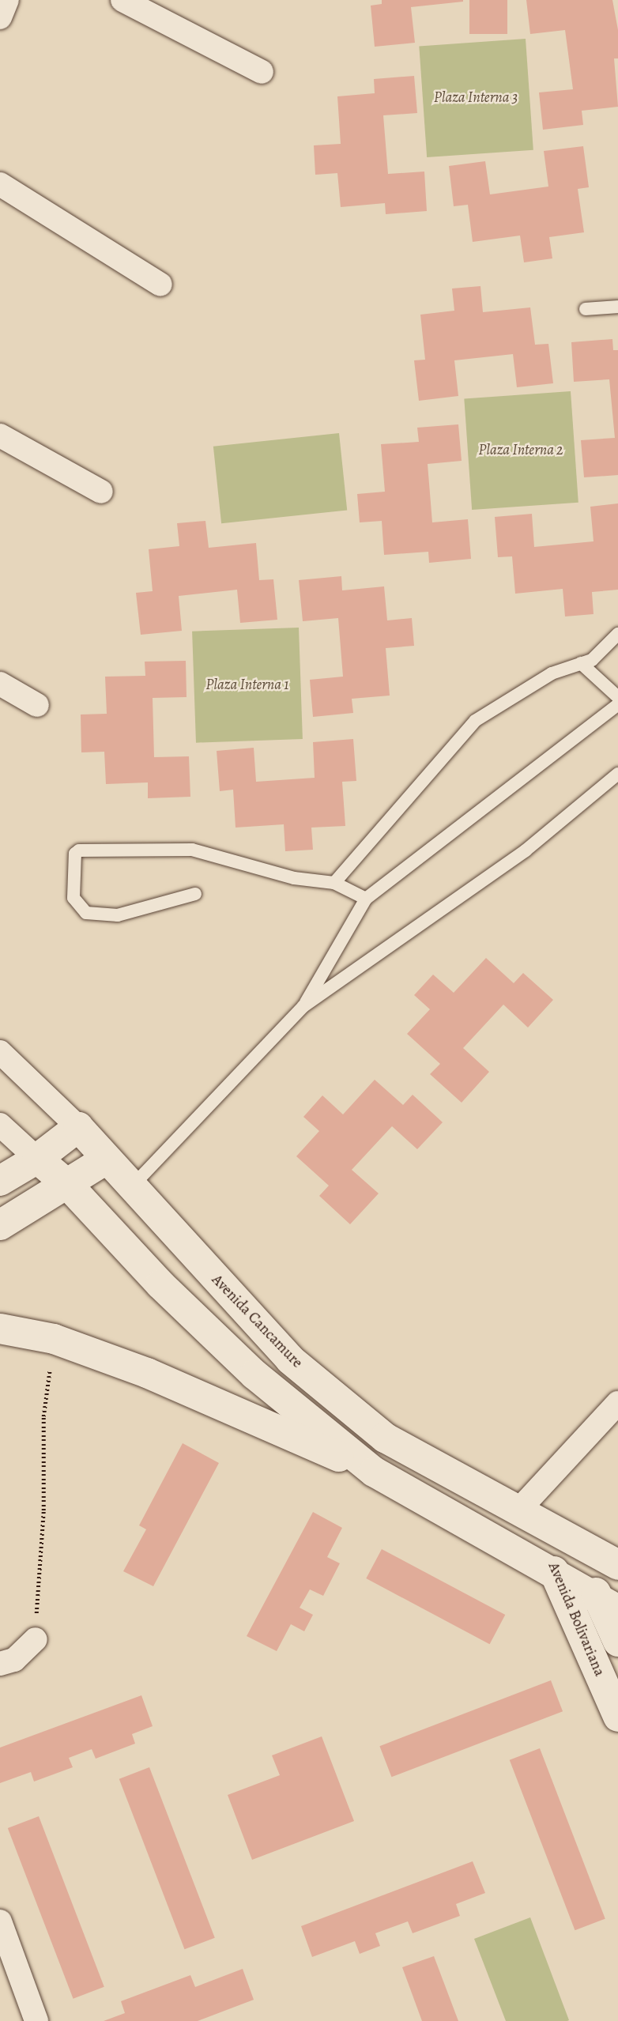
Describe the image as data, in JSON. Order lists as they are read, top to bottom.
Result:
{
  "streets": {
    "main road": ["Avenida Cancamure", "Avenida Bolivariana"]
  },
  "crossings": [
    ["Avenida Cancamure", "Avenida Bolivariana"]
  ],
  "parks": ["Plaza Interna 3", "Plaza Interna 2", "Plaza Interna 1"]
}
